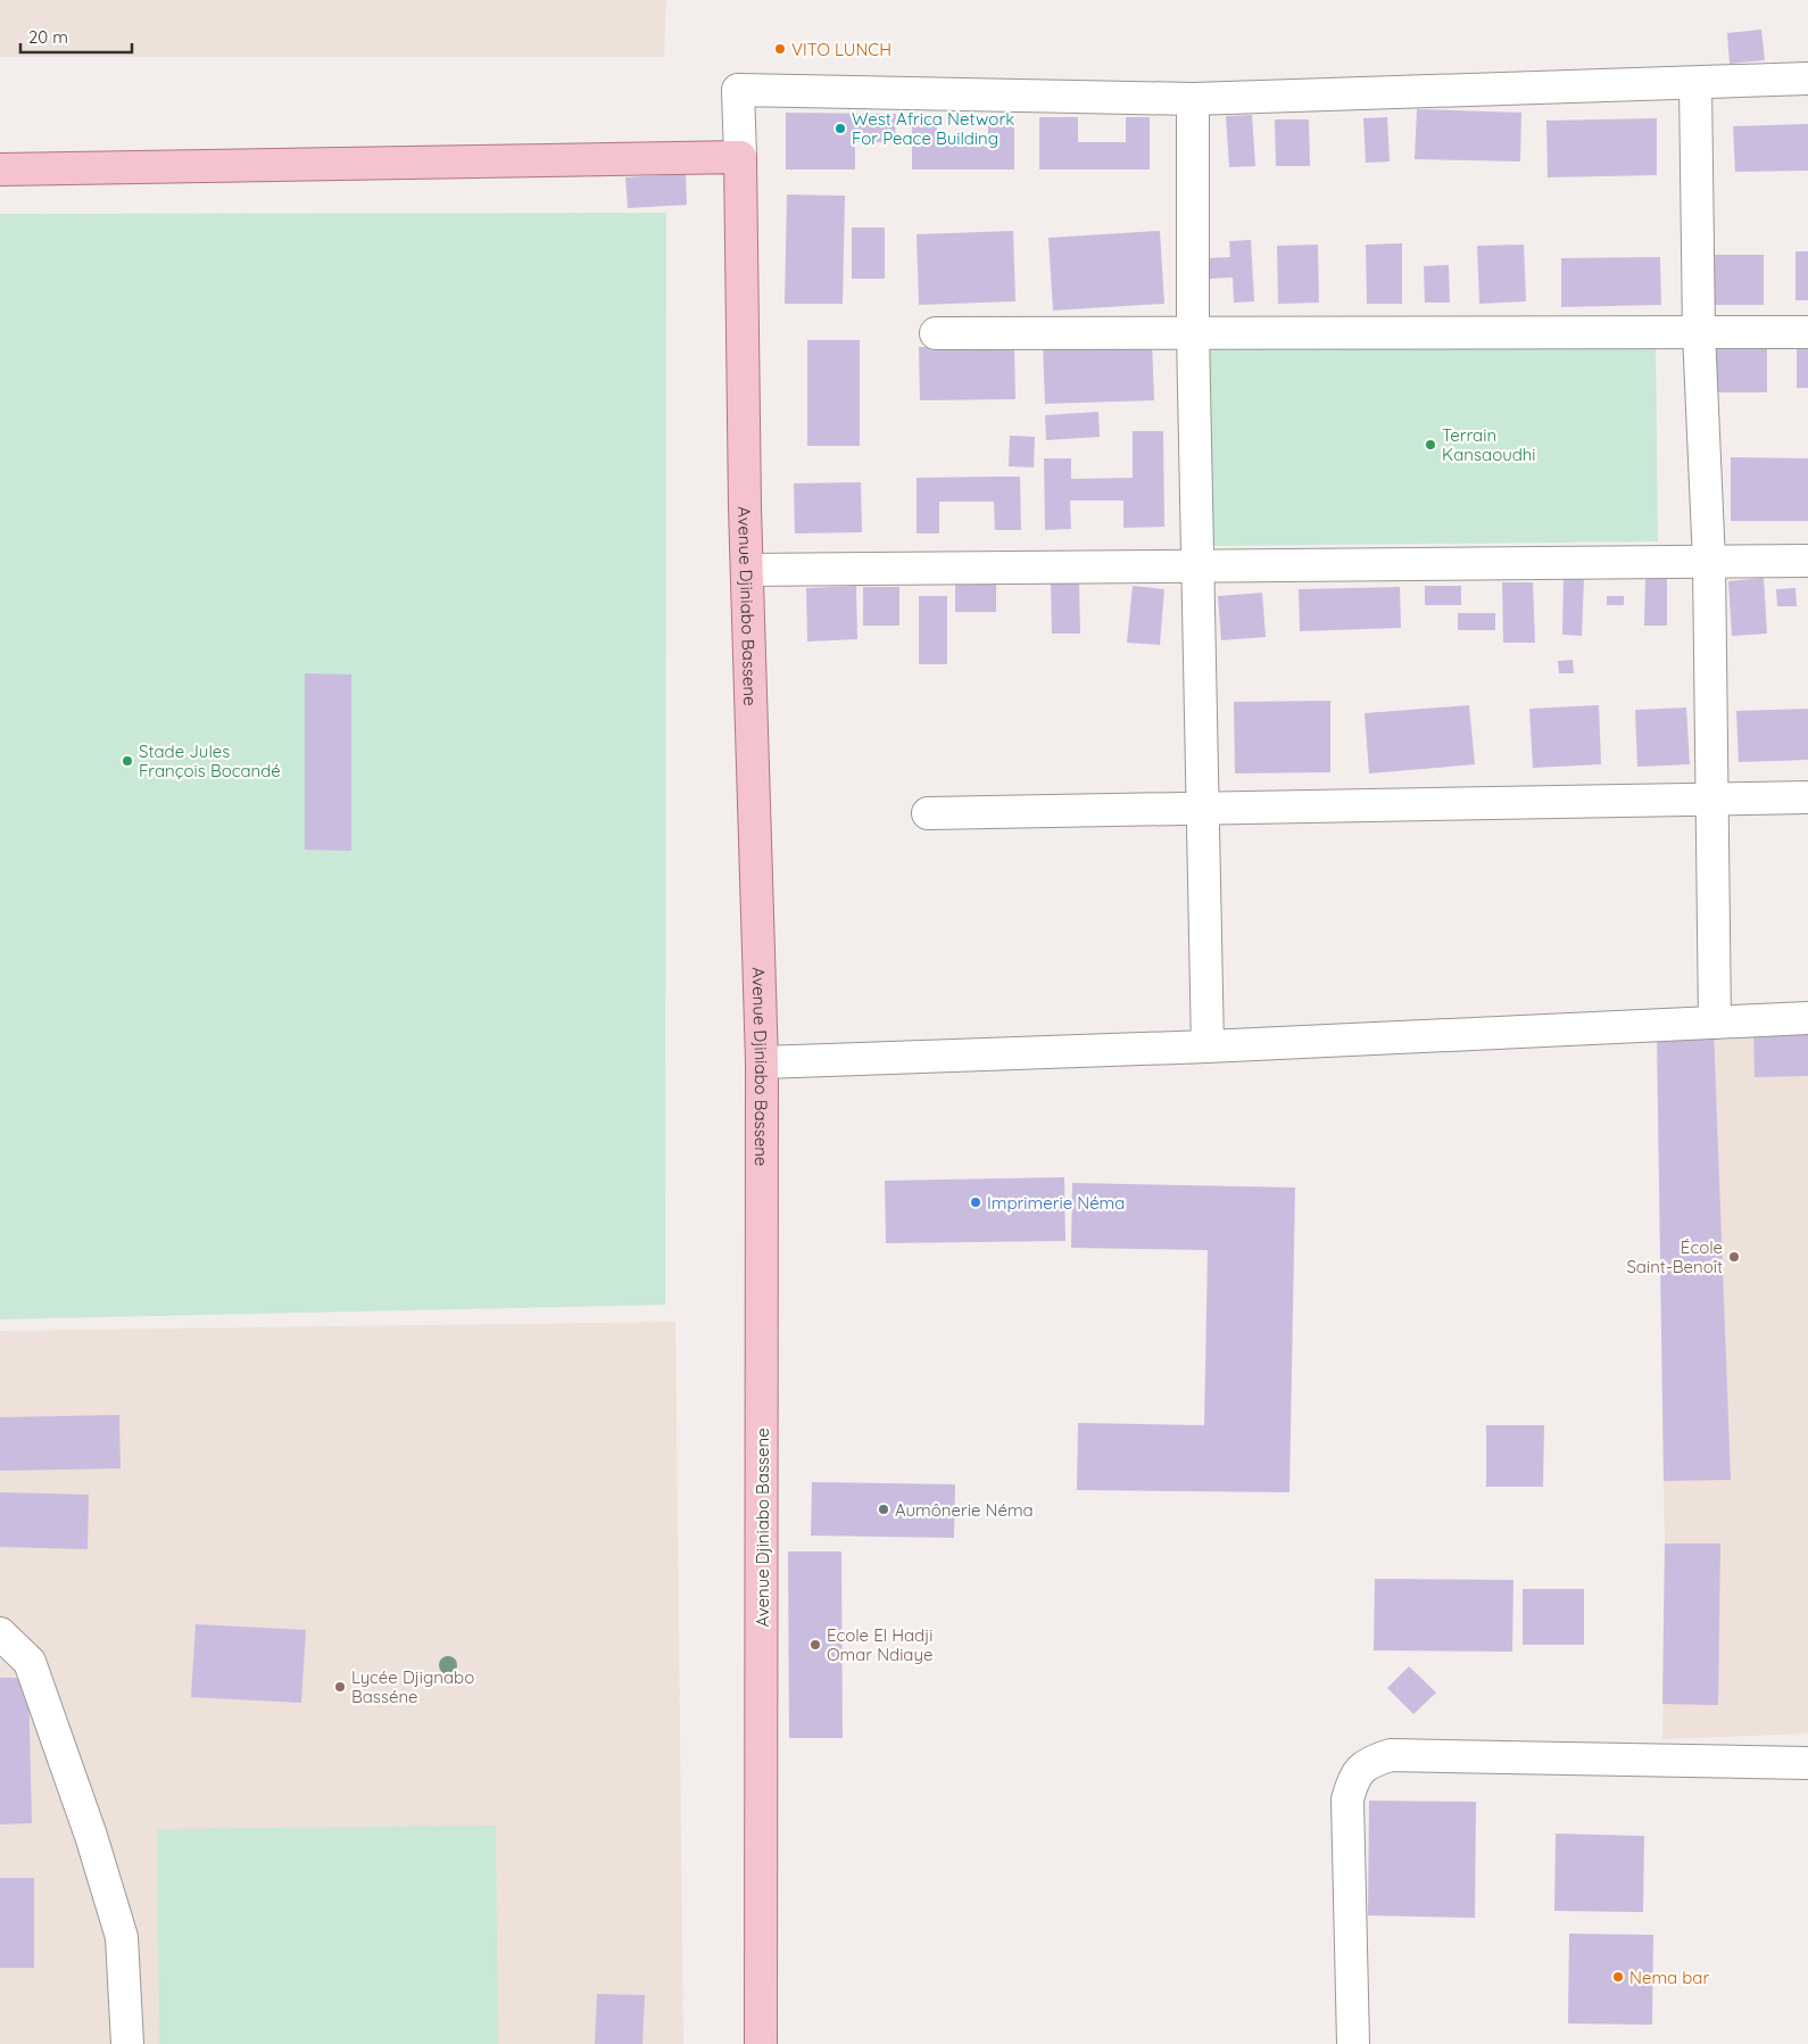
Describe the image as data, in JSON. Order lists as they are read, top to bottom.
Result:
{
  "streets": {
    "main road": ["Avenue Djiniabo Bassene"]
  },
  "places": [
    "VITO LUNCH",
    "West Africa Network For Peace Building",
    "Terrain Kansaoudhi",
    "Stade Jules François Bocandé",
    "Imprimerie Néma",
    "École Saint-Benoît",
    "Aumônerie Néma",
    "Ecole El Hadji Omar Ndiaye",
    "Lycée Djignabo Basséne",
    "Nema bar"
  ],
  "scale_bar": "20 m"
}
